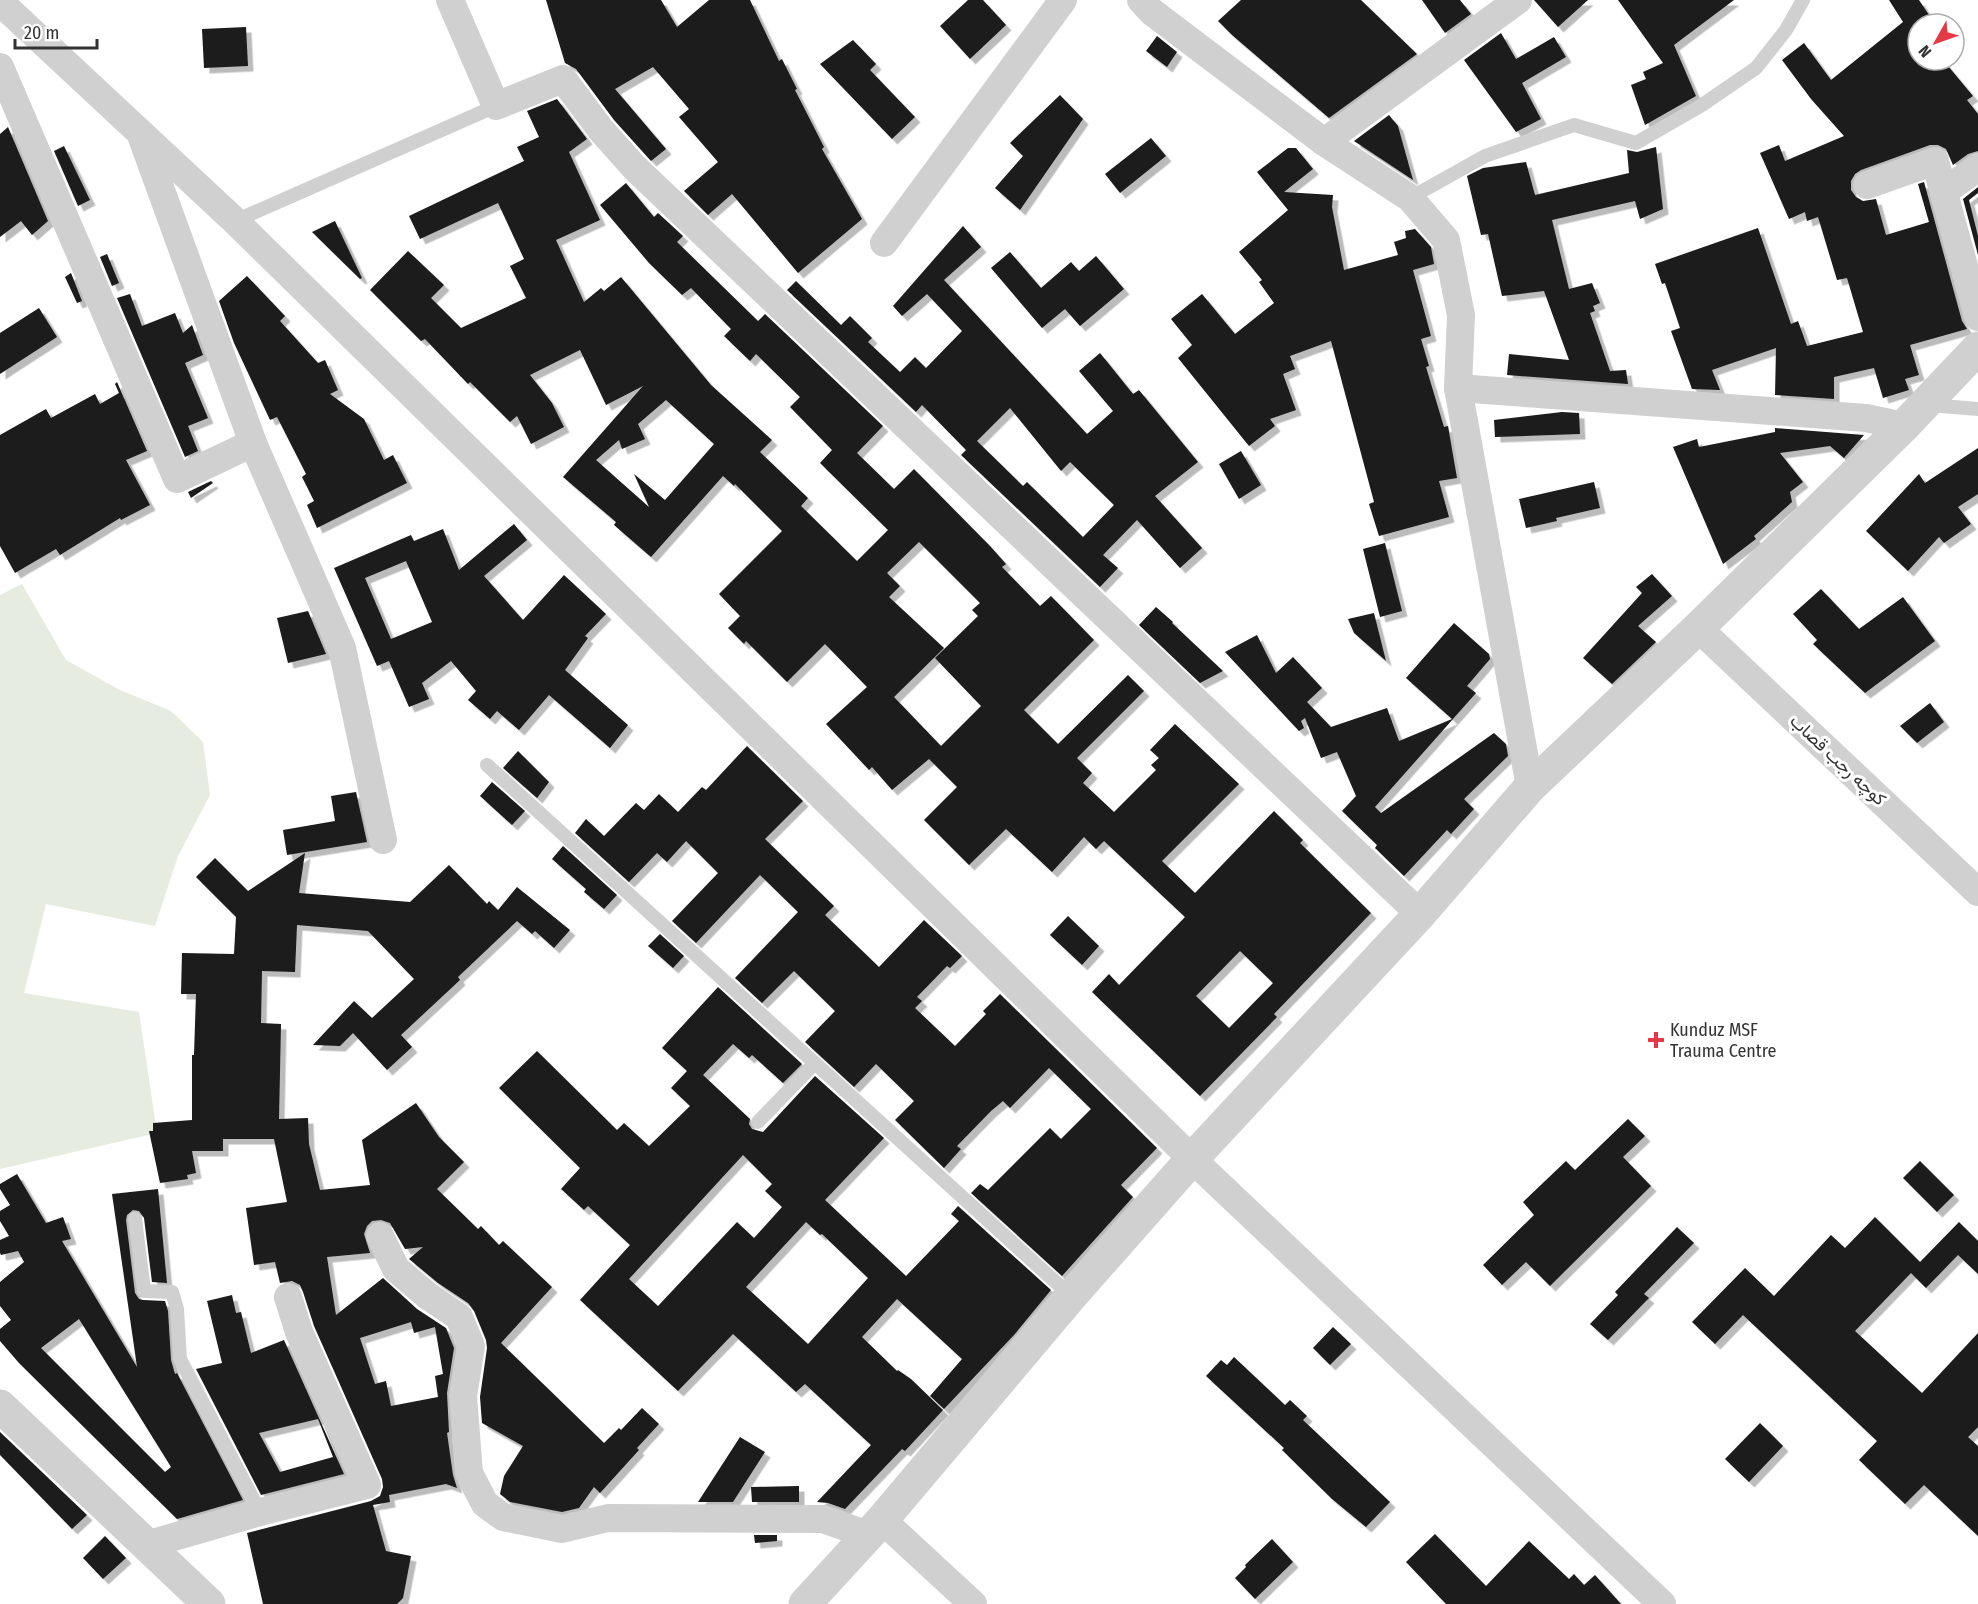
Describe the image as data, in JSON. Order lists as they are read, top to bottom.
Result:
{
  "streets": {
    "street": ["کوچه رجب قصاب"]
  },
  "places": {
    "health": ["Kunduz MSF Trauma Centre"]
  },
  "scale_bar": "20 m",
  "north": "bottom left"
}
